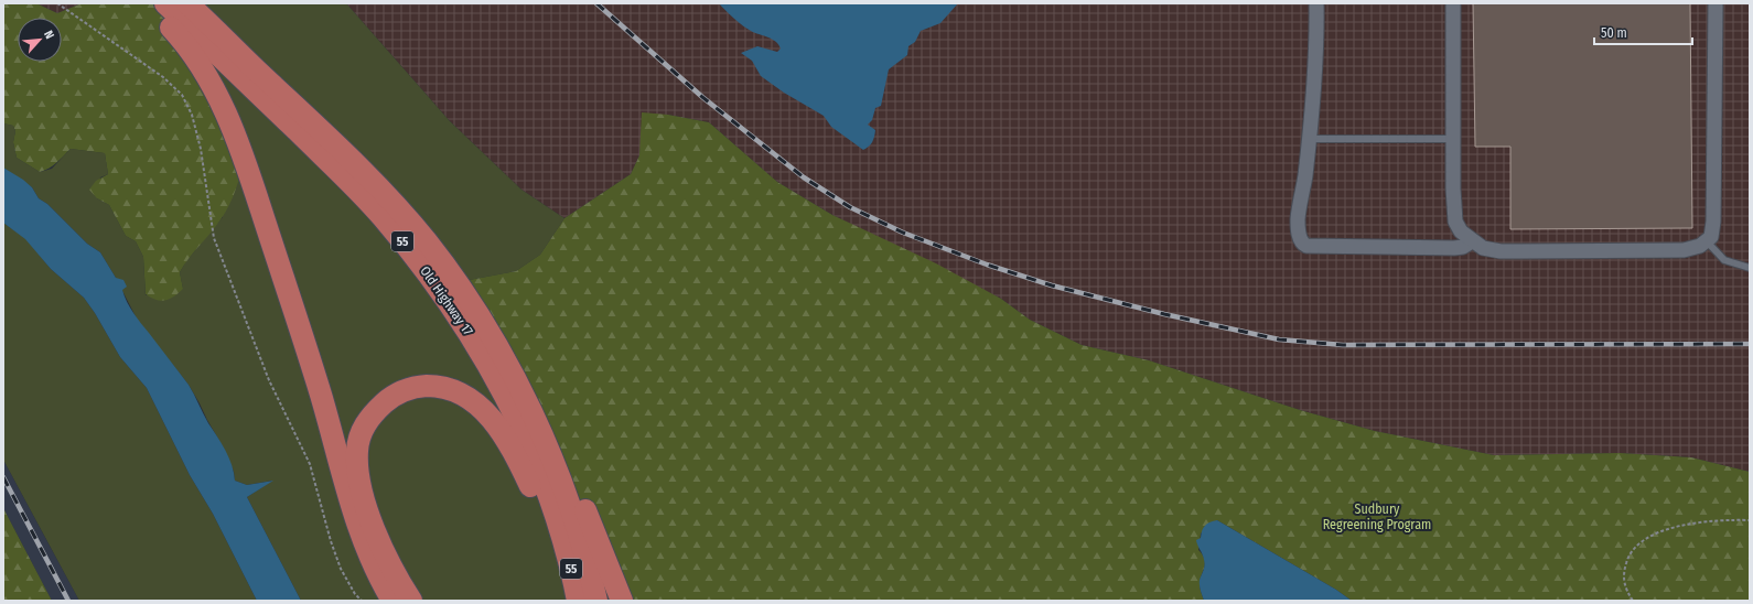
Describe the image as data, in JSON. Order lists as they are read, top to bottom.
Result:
{
  "streets": {
    "main road": ["55", "Old Highway 17"]
  },
  "parks": ["Sudbury Regreening Program"],
  "scale_bar": "50 m",
  "north": "top right"
}
